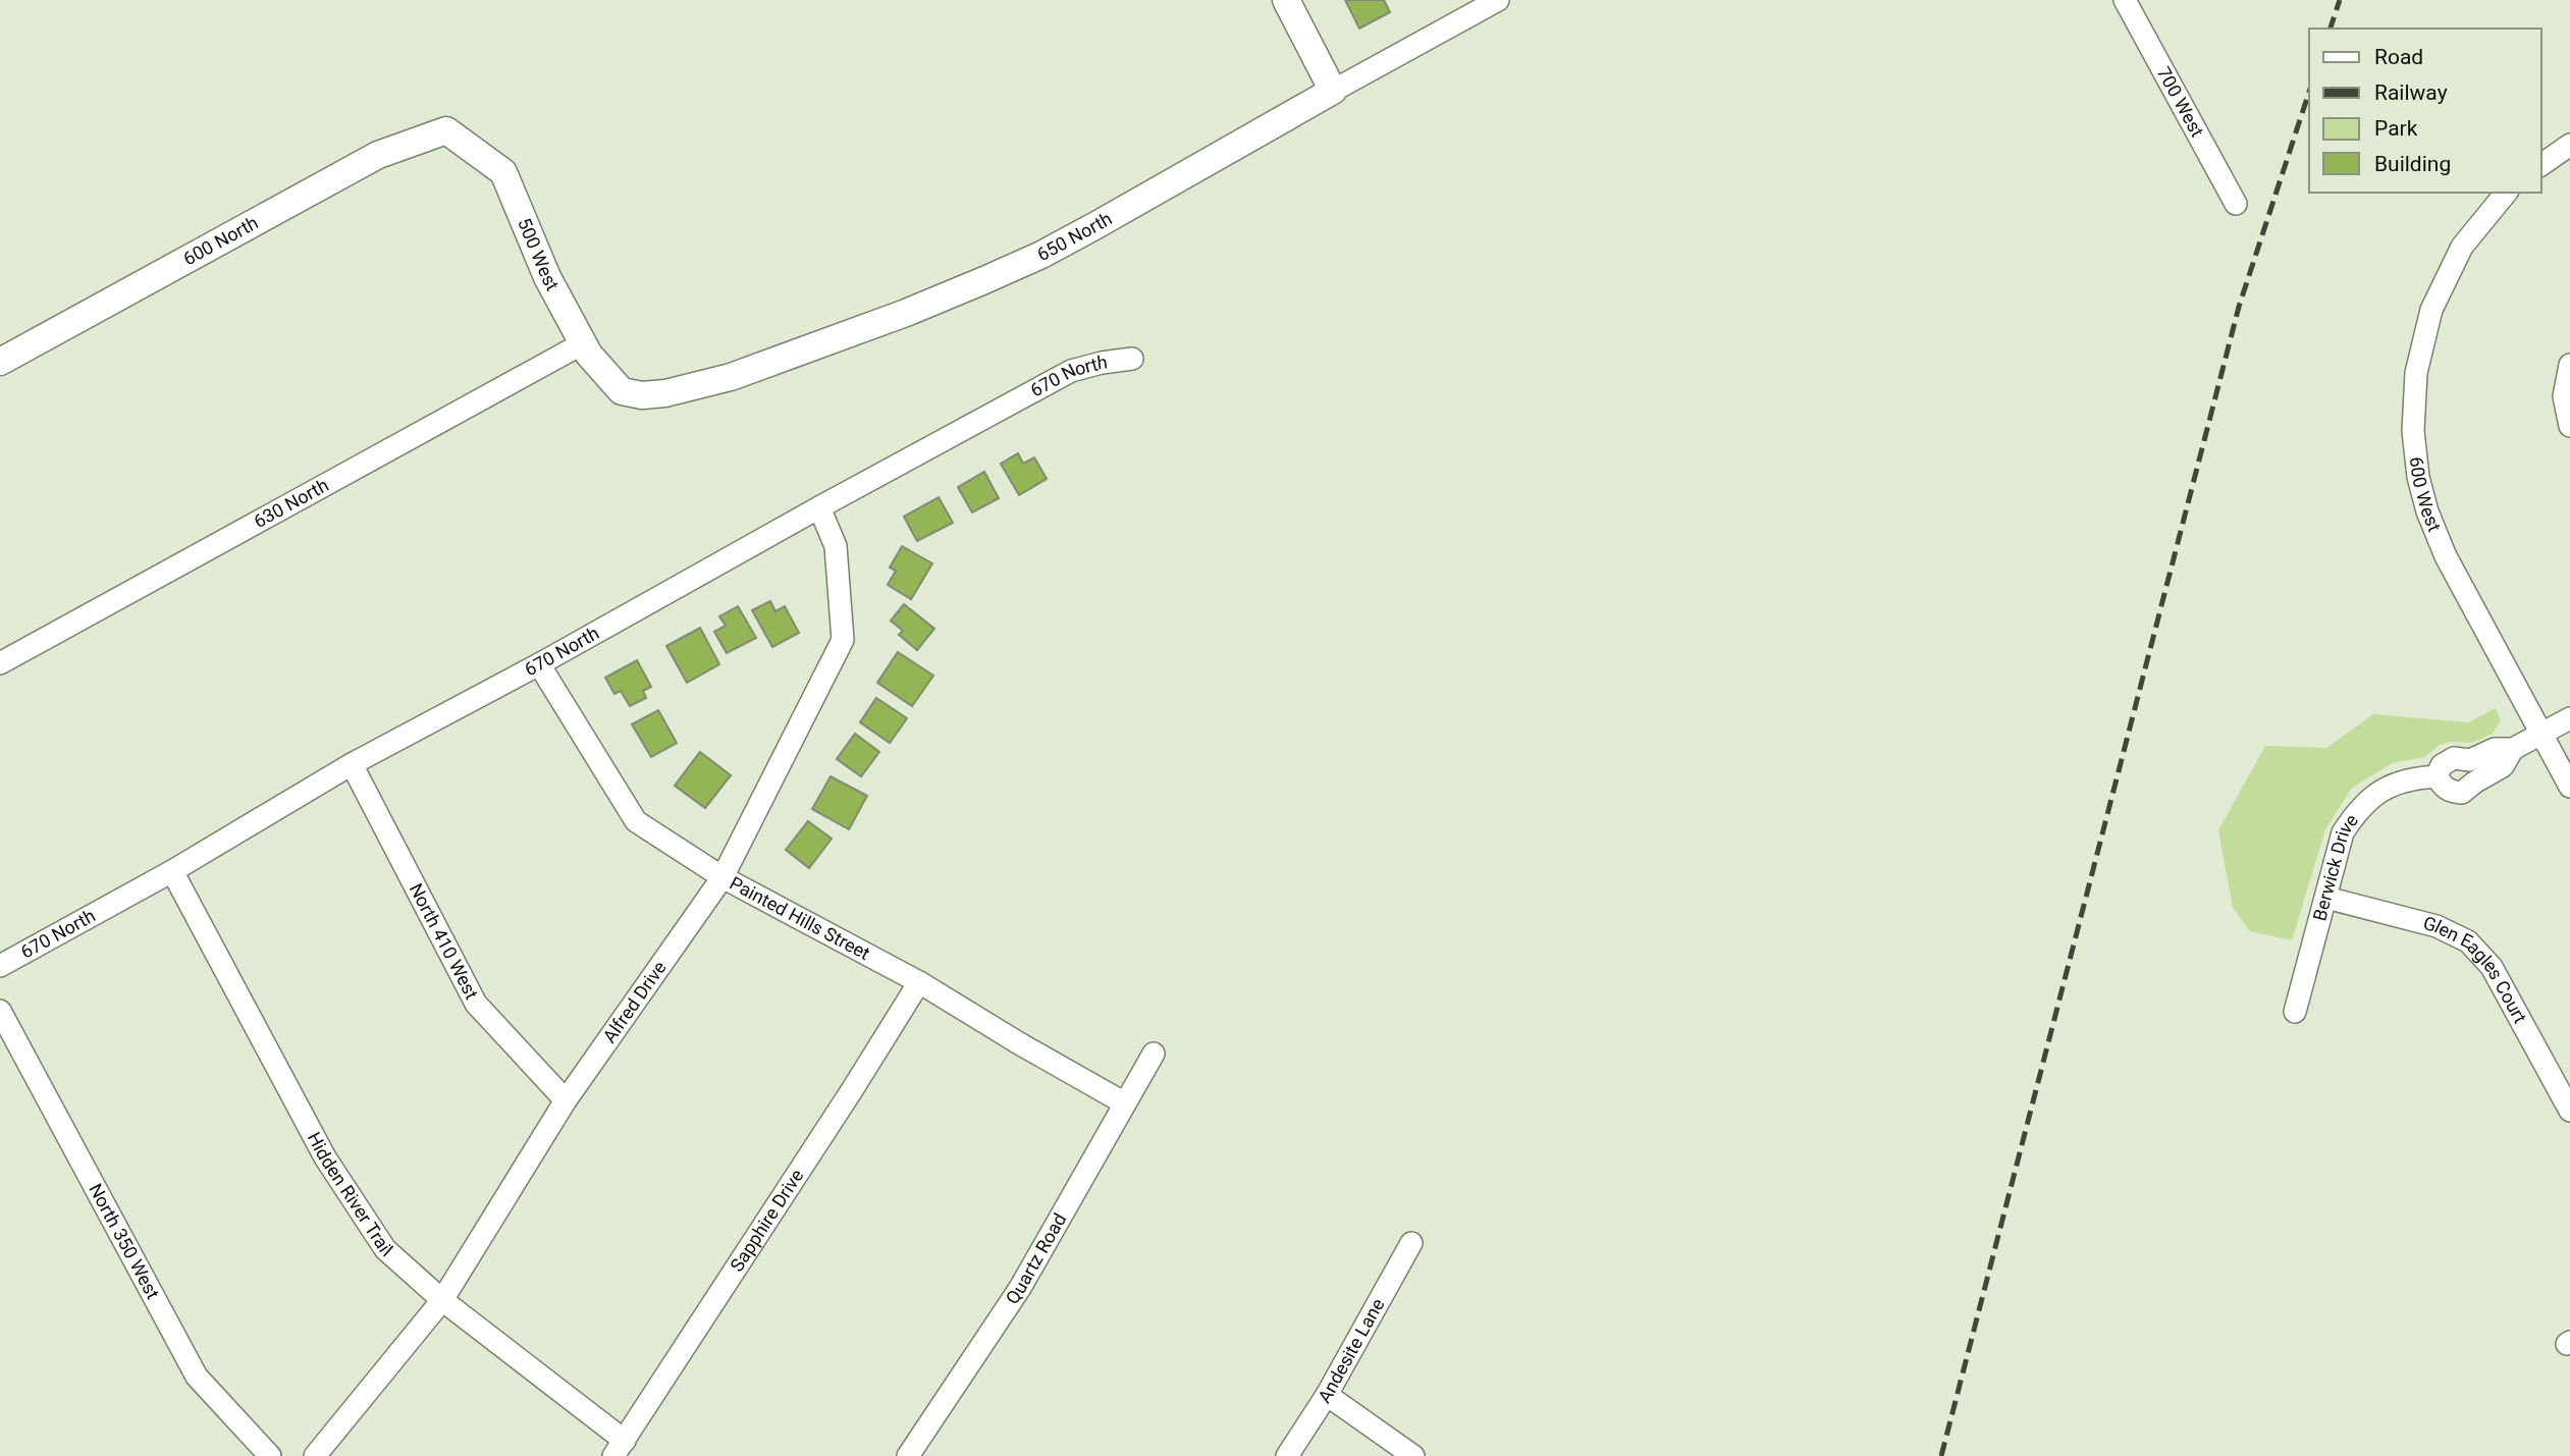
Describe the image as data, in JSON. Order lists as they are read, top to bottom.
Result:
{
  "streets": {
    "street": [
      "700 West",
      "650 North",
      "600 North",
      "500 West",
      "670 North",
      "600 West",
      "630 North",
      "Berwick Drive",
      "Painted Hills Street",
      "North 410 West",
      "Glen Eagles Court",
      "Alfred Drive",
      "Hidden River Trail",
      "Sapphire Drive",
      "North 350 West",
      "Quartz Road",
      "Andesite Lane"
    ]
  },
  "crossings": [
    ["650 North", "500 West"],
    ["600 North", "500 West"],
    ["500 West", "630 North"],
    ["670 North", "Painted Hills Street"],
    ["670 North", "North 410 West"],
    ["670 North", "Alfred Drive"],
    ["670 North", "Hidden River Trail"],
    ["600 West", "Berwick Drive"],
    ["Berwick Drive", "Glen Eagles Court"],
    ["Painted Hills Street", "Alfred Drive"],
    ["Painted Hills Street", "Sapphire Drive"],
    ["Painted Hills Street", "Quartz Road"],
    ["North 410 West", "Alfred Drive"],
    ["Alfred Drive", "Hidden River Trail"],
    ["Hidden River Trail", "Sapphire Drive"]
  ],
  "legend": [
    "Road",
    "Railway",
    "Park",
    "Building"
  ]
}
